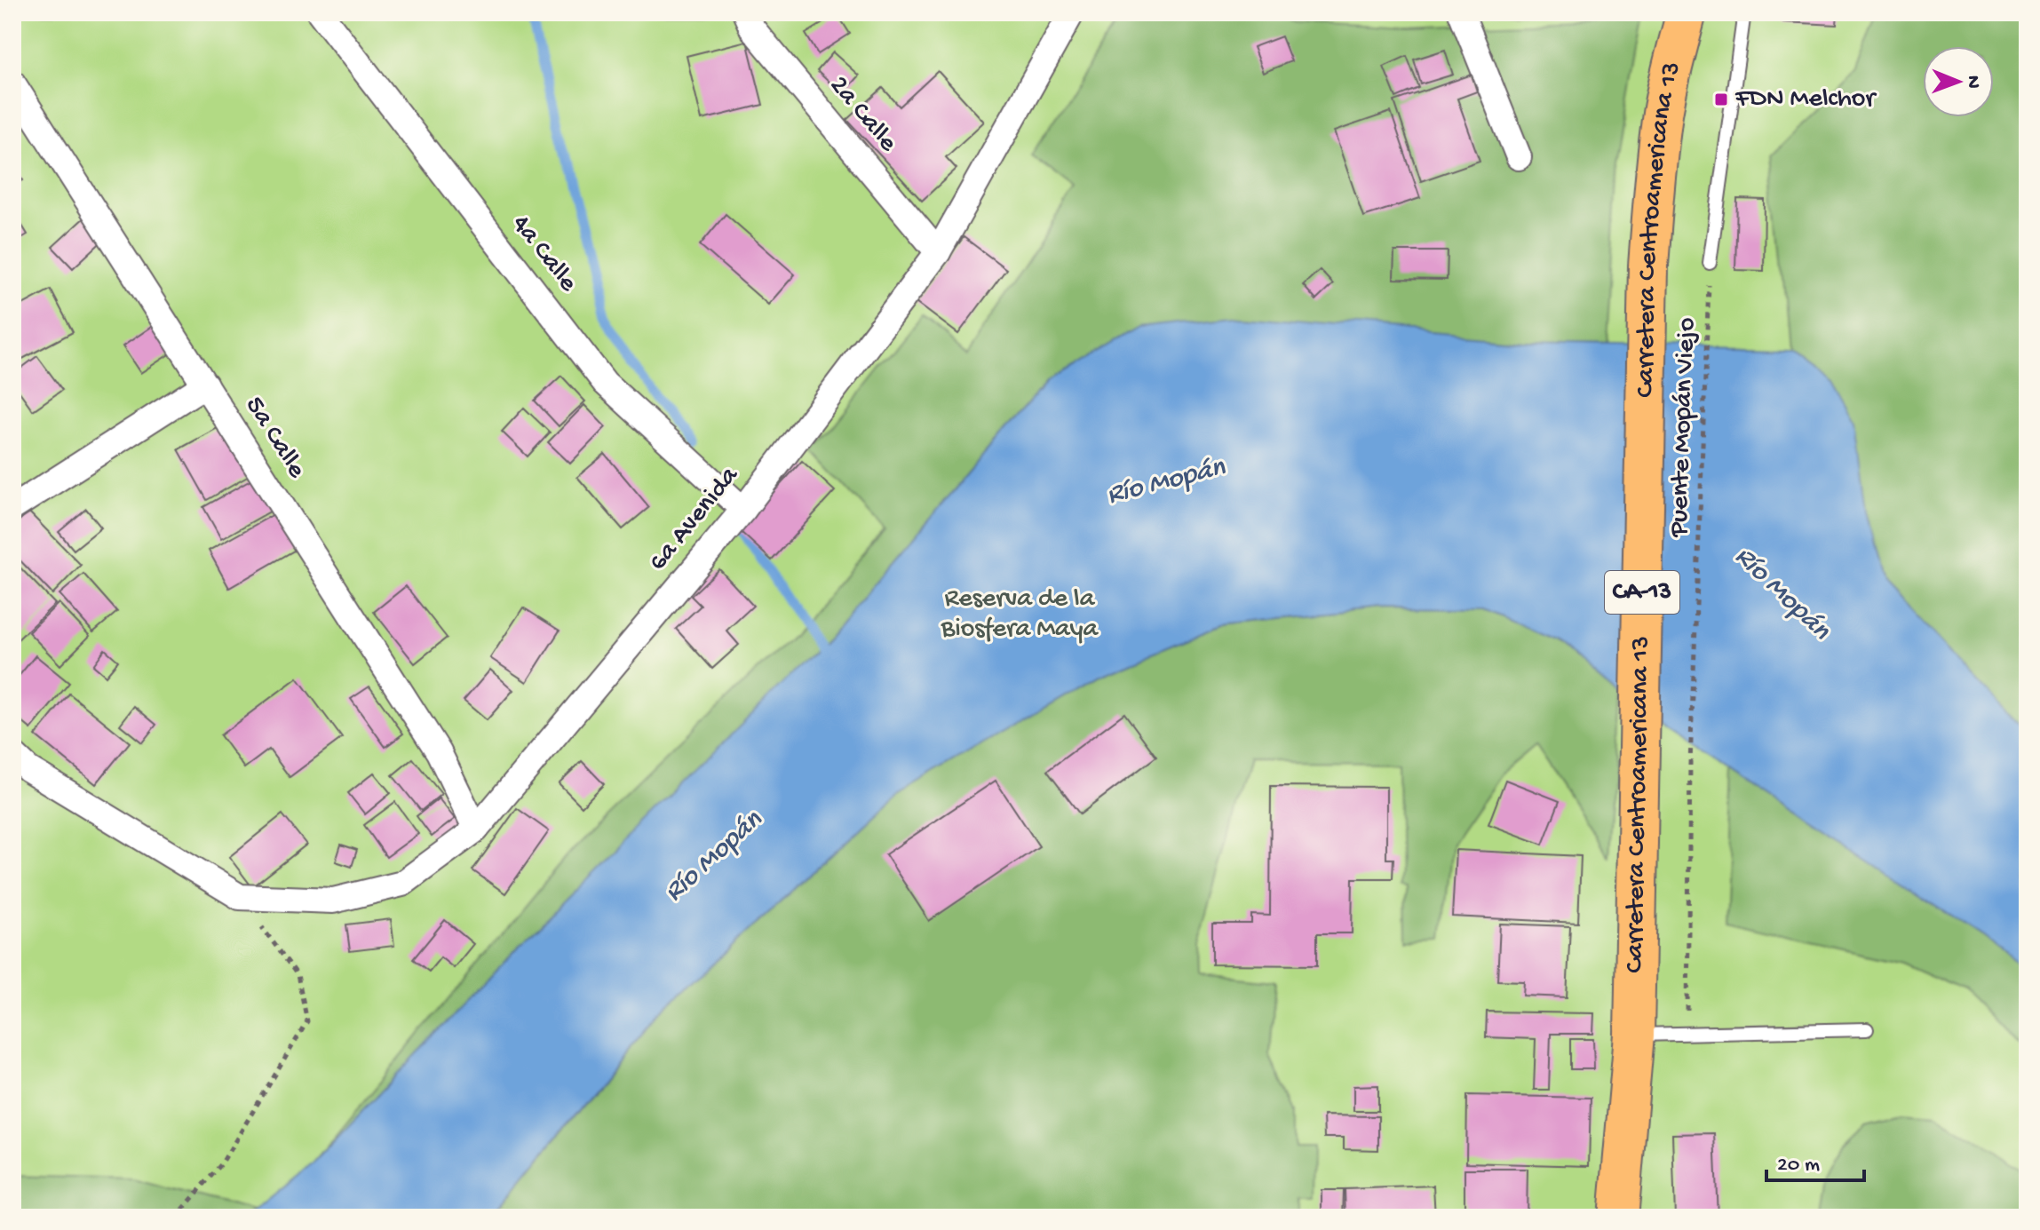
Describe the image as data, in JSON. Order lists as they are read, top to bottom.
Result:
{
  "streets": {
    "highway": ["Carretera Centroamericana 13", "CA-13"],
    "street": [
      "2a Calle",
      "4a Calle",
      "5a Calle",
      "6a Avenida"
    ],
    "path": ["Puente Mopán Viejo"]
  },
  "crossings": [
    ["2a Calle", "6a Avenida"],
    ["4a Calle", "6a Avenida"],
    ["5a Calle", "6a Avenida"]
  ],
  "water": ["Río Mopán"],
  "parks": ["Reserva de la Biosfera Maya"],
  "places": {
    "transit": ["FDN Melchor"]
  },
  "scale_bar": "20 m",
  "north": "right"
}
